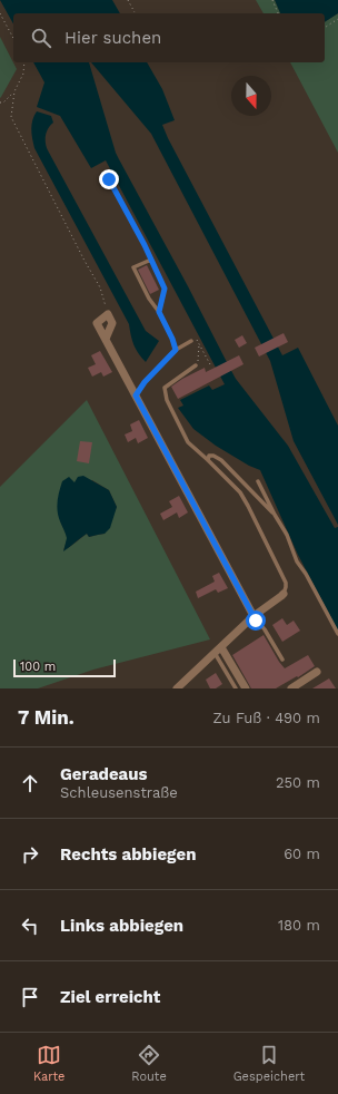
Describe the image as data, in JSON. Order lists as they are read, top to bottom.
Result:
{
  "scale_bar": "100 m",
  "north": "bottom",
  "page": {
    "search": "Hier suchen",
    "scale": "100 m",
    "heading": ["7 Min.", "Zu Fuß · 490 m"],
    "list": [
      ["Geradeaus", "Schleusenstraße", "250 m"],
      ["Rechts abbiegen", "60 m"],
      ["Links abbiegen", "180 m"],
      "Ziel erreicht"
    ],
    "nav": ["Karte", "Route", "Gespeichert"]
  }
}
